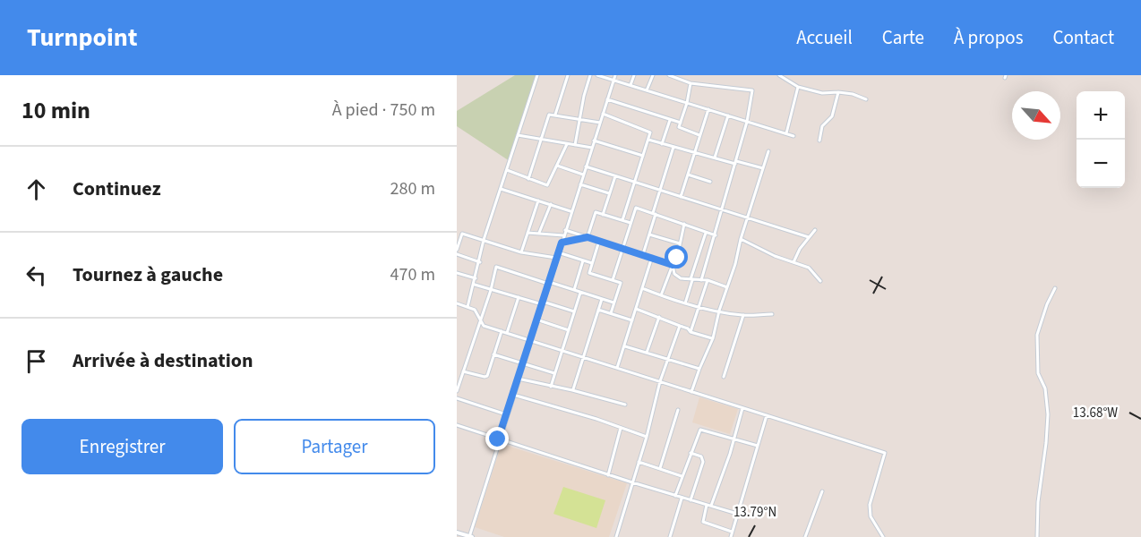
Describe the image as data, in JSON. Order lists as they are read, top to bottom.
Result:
{
  "north": "bottom right",
  "page": {
    "header": "Turnpoint",
    "nav": [
      "Accueil",
      "Carte",
      "À propos",
      "Contact"
    ],
    "heading": ["10 min", "À pied · 750 m"],
    "map_buttons": ["+", "−"],
    "list": [
      ["Continuez", "280 m"],
      ["Tournez à gauche", "470 m"],
      "Arrivée à destination"
    ],
    "buttons": ["Enregistrer", "Partager"]
  },
  "coordinates": ["13.68°W", "13.79°N"]
}
